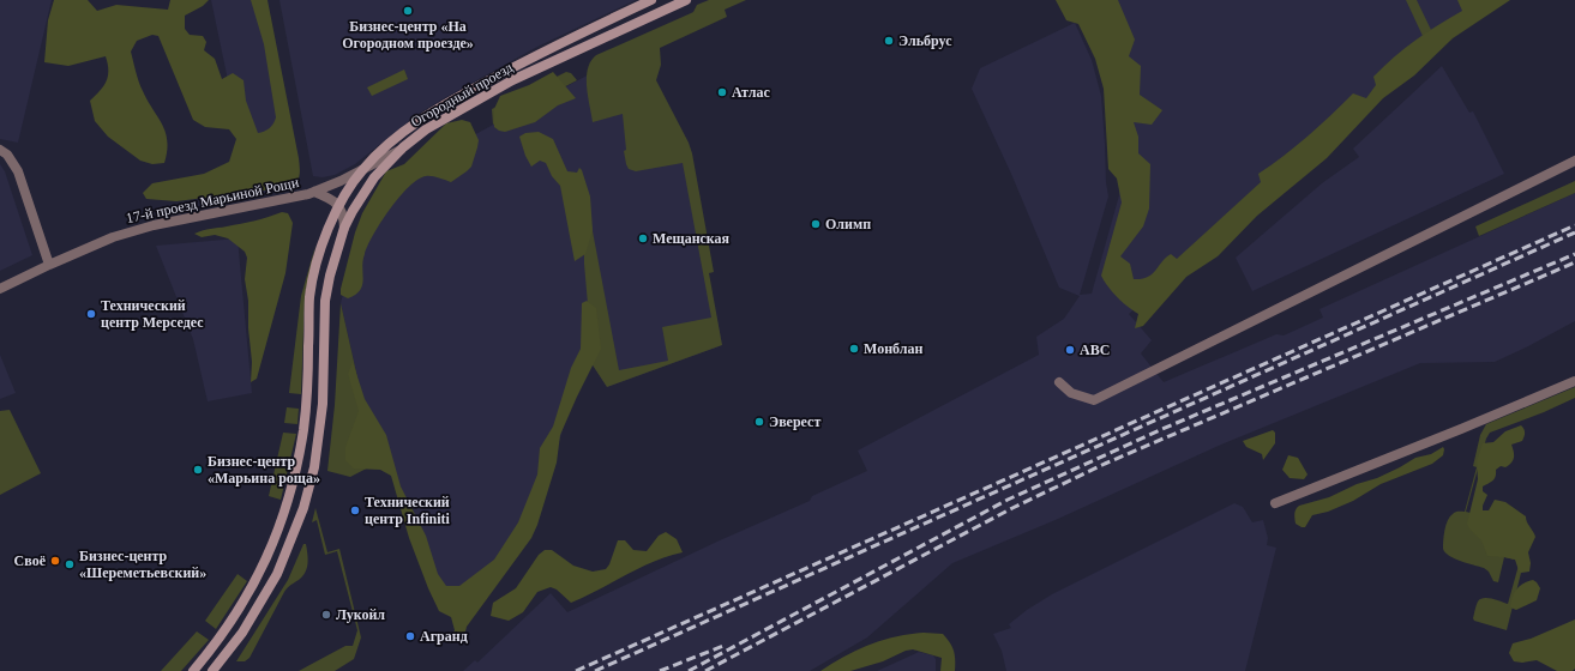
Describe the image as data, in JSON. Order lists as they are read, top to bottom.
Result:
{
  "streets": {
    "main road": ["Огородный проезд"],
    "street": ["17-й проезд Марьиной Рощи"]
  },
  "crossings": [
    ["Огородный проезд", "17-й проезд Марьиной Рощи"]
  ],
  "places": [
    "Бизнес-центр «На Огородном проезде»",
    "Эльбрус",
    "Атлас",
    "Олимп",
    "Мещанская",
    "Технический центр Мерседес",
    "Монблан",
    "ABC",
    "Эверест",
    "Бизнес-центр «Марьина роща»",
    "Технический центр Infiniti",
    "Своё",
    "Бизнес-центр «Шереметьевский»",
    "Лукойл",
    "Агранд"
  ]
}
